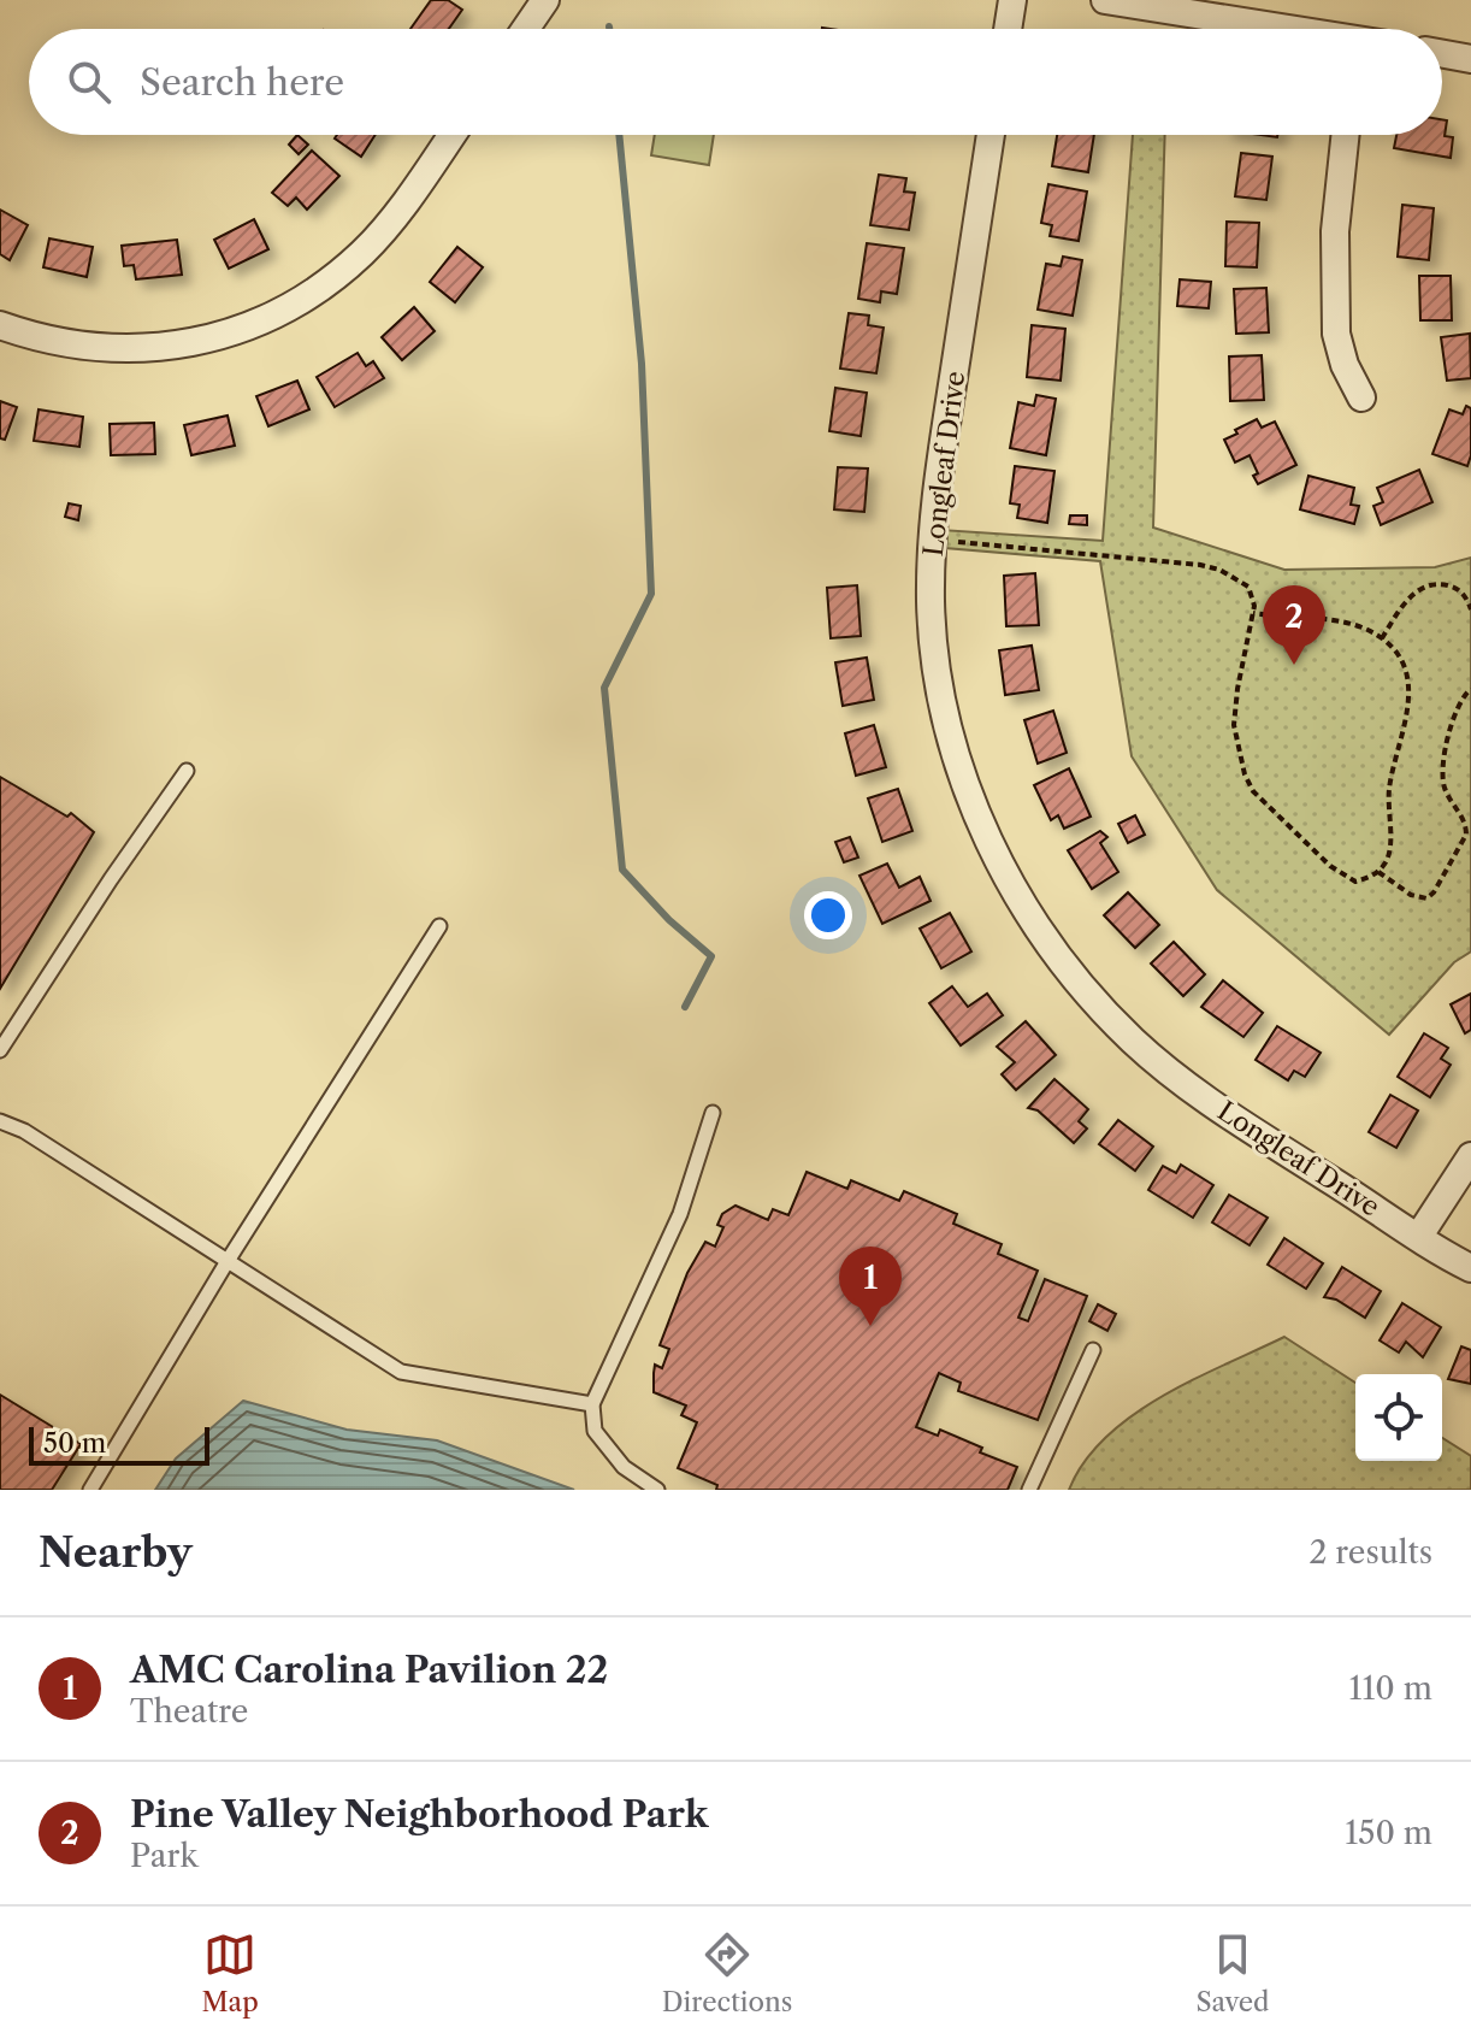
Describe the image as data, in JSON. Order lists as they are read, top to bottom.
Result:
{
  "streets": {
    "street": ["Longleaf Drive"]
  },
  "scale_bar": "50 m",
  "page": {
    "search": "Search here",
    "pins": ["2", "1"],
    "scale": "50 m",
    "heading": ["Nearby", "2 results"],
    "list": [
      {
        "mark": "1",
        "name": "AMC Carolina Pavilion 22",
        "note": "Theatre",
        "value": "110 m"
      },
      {
        "mark": "2",
        "name": "Pine Valley Neighborhood Park",
        "note": "Park",
        "value": "150 m"
      }
    ],
    "nav": ["Map", "Directions", "Saved"]
  }
}
